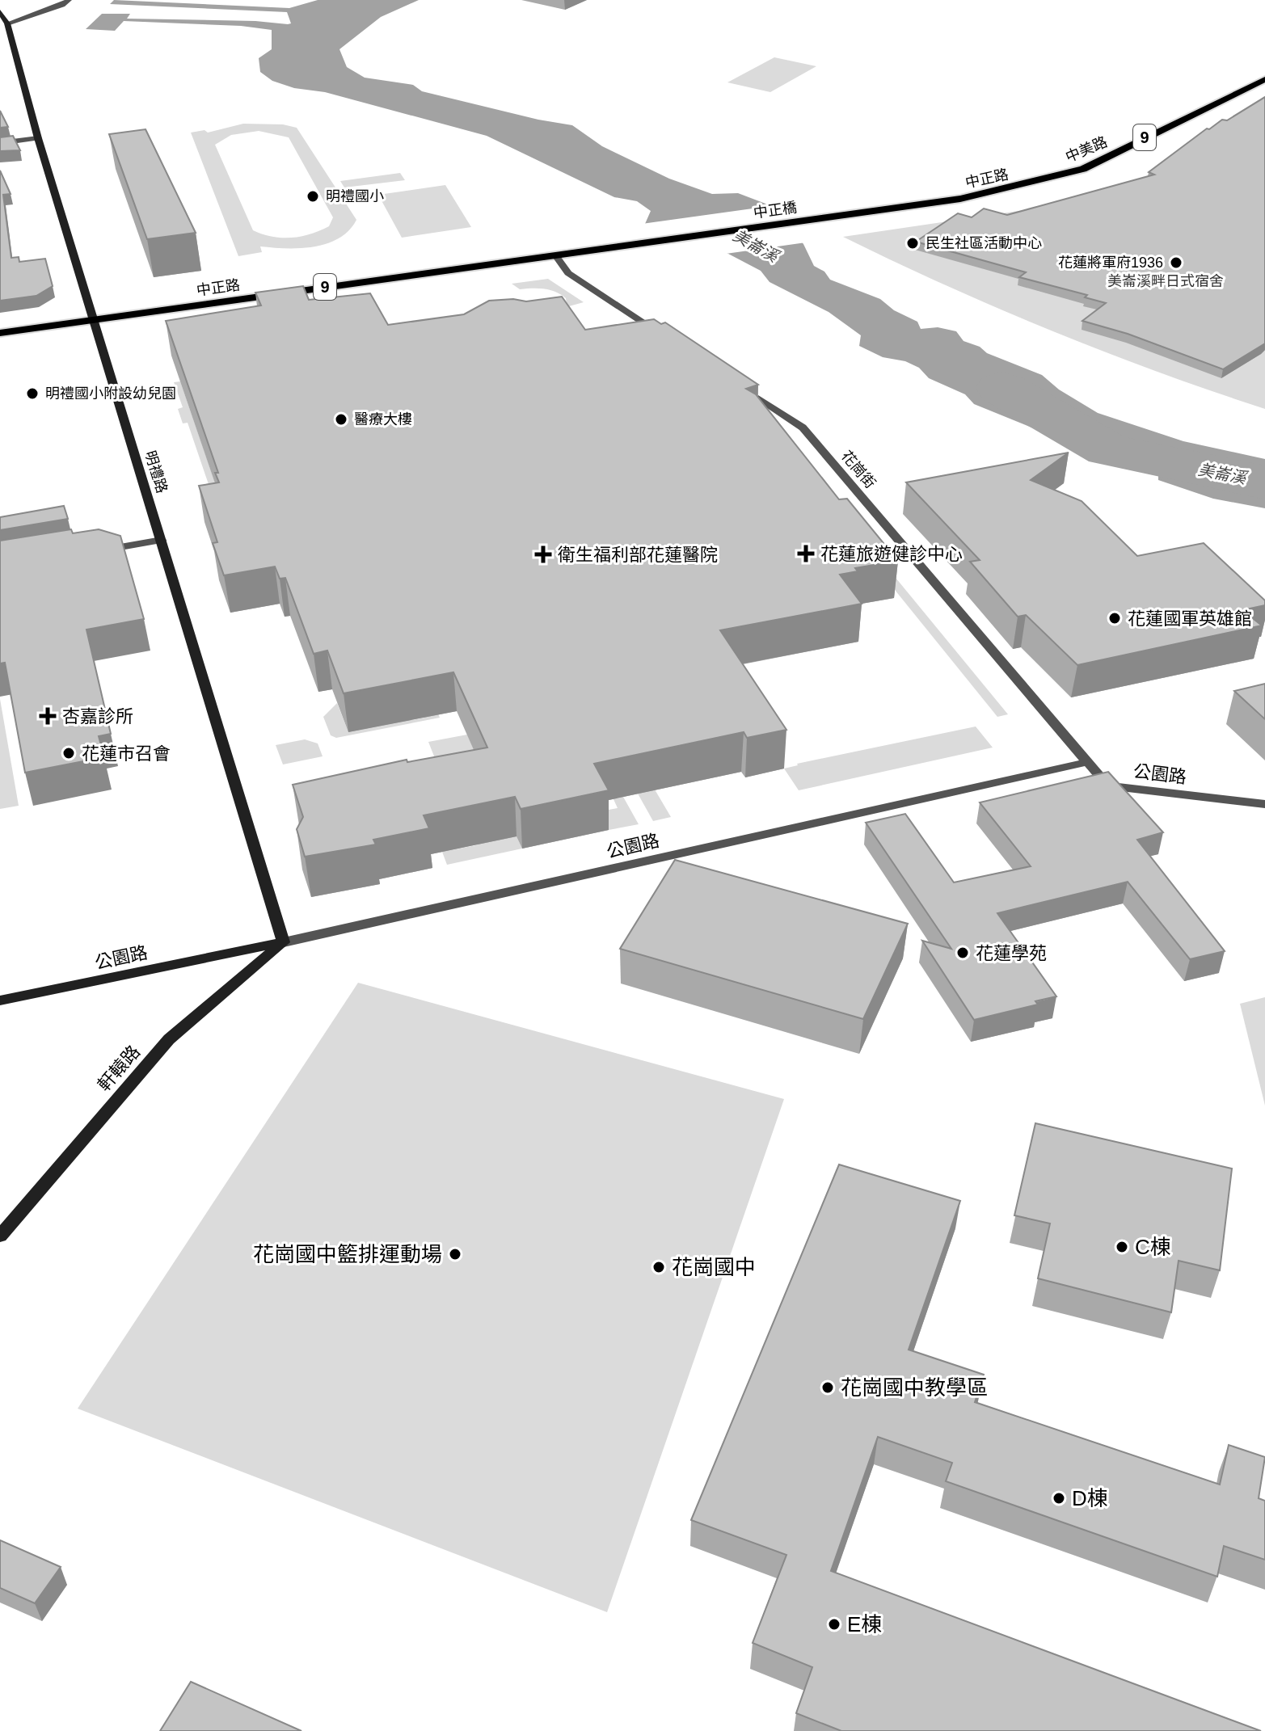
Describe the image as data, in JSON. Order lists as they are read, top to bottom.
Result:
{
  "streets": {
    "main road": [
      "9",
      "中美路",
      "中正路",
      "中正橋"
    ],
    "street": [
      "花崗街",
      "明禮路",
      "公園路",
      "軒轅路"
    ]
  },
  "crossings": [
    ["中美路", "中正路"],
    ["中正路", "中正橋"],
    ["中正路", "明禮路"],
    ["花崗街", "公園路"],
    ["明禮路", "公園路"],
    ["明禮路", "軒轅路"],
    ["公園路", "軒轅路"]
  ],
  "water": ["美崙溪"],
  "parks": ["美崙溪畔日式宿舍"],
  "places": {
    "other": [
      "明禮國小",
      "民生社區活動中心",
      "花蓮將軍府1936",
      "明禮國小附設幼兒園",
      "醫療大樓",
      "花蓮國軍英雄館",
      "花蓮市召會",
      "花蓮學苑",
      "C棟",
      "花崗國中籃排運動場",
      "花崗國中",
      "花崗國中教學區",
      "D棟",
      "E棟"
    ],
    "health": ["花蓮旅遊健診中心", "衛生福利部花蓮醫院", "杏嘉診所"]
  }
}
